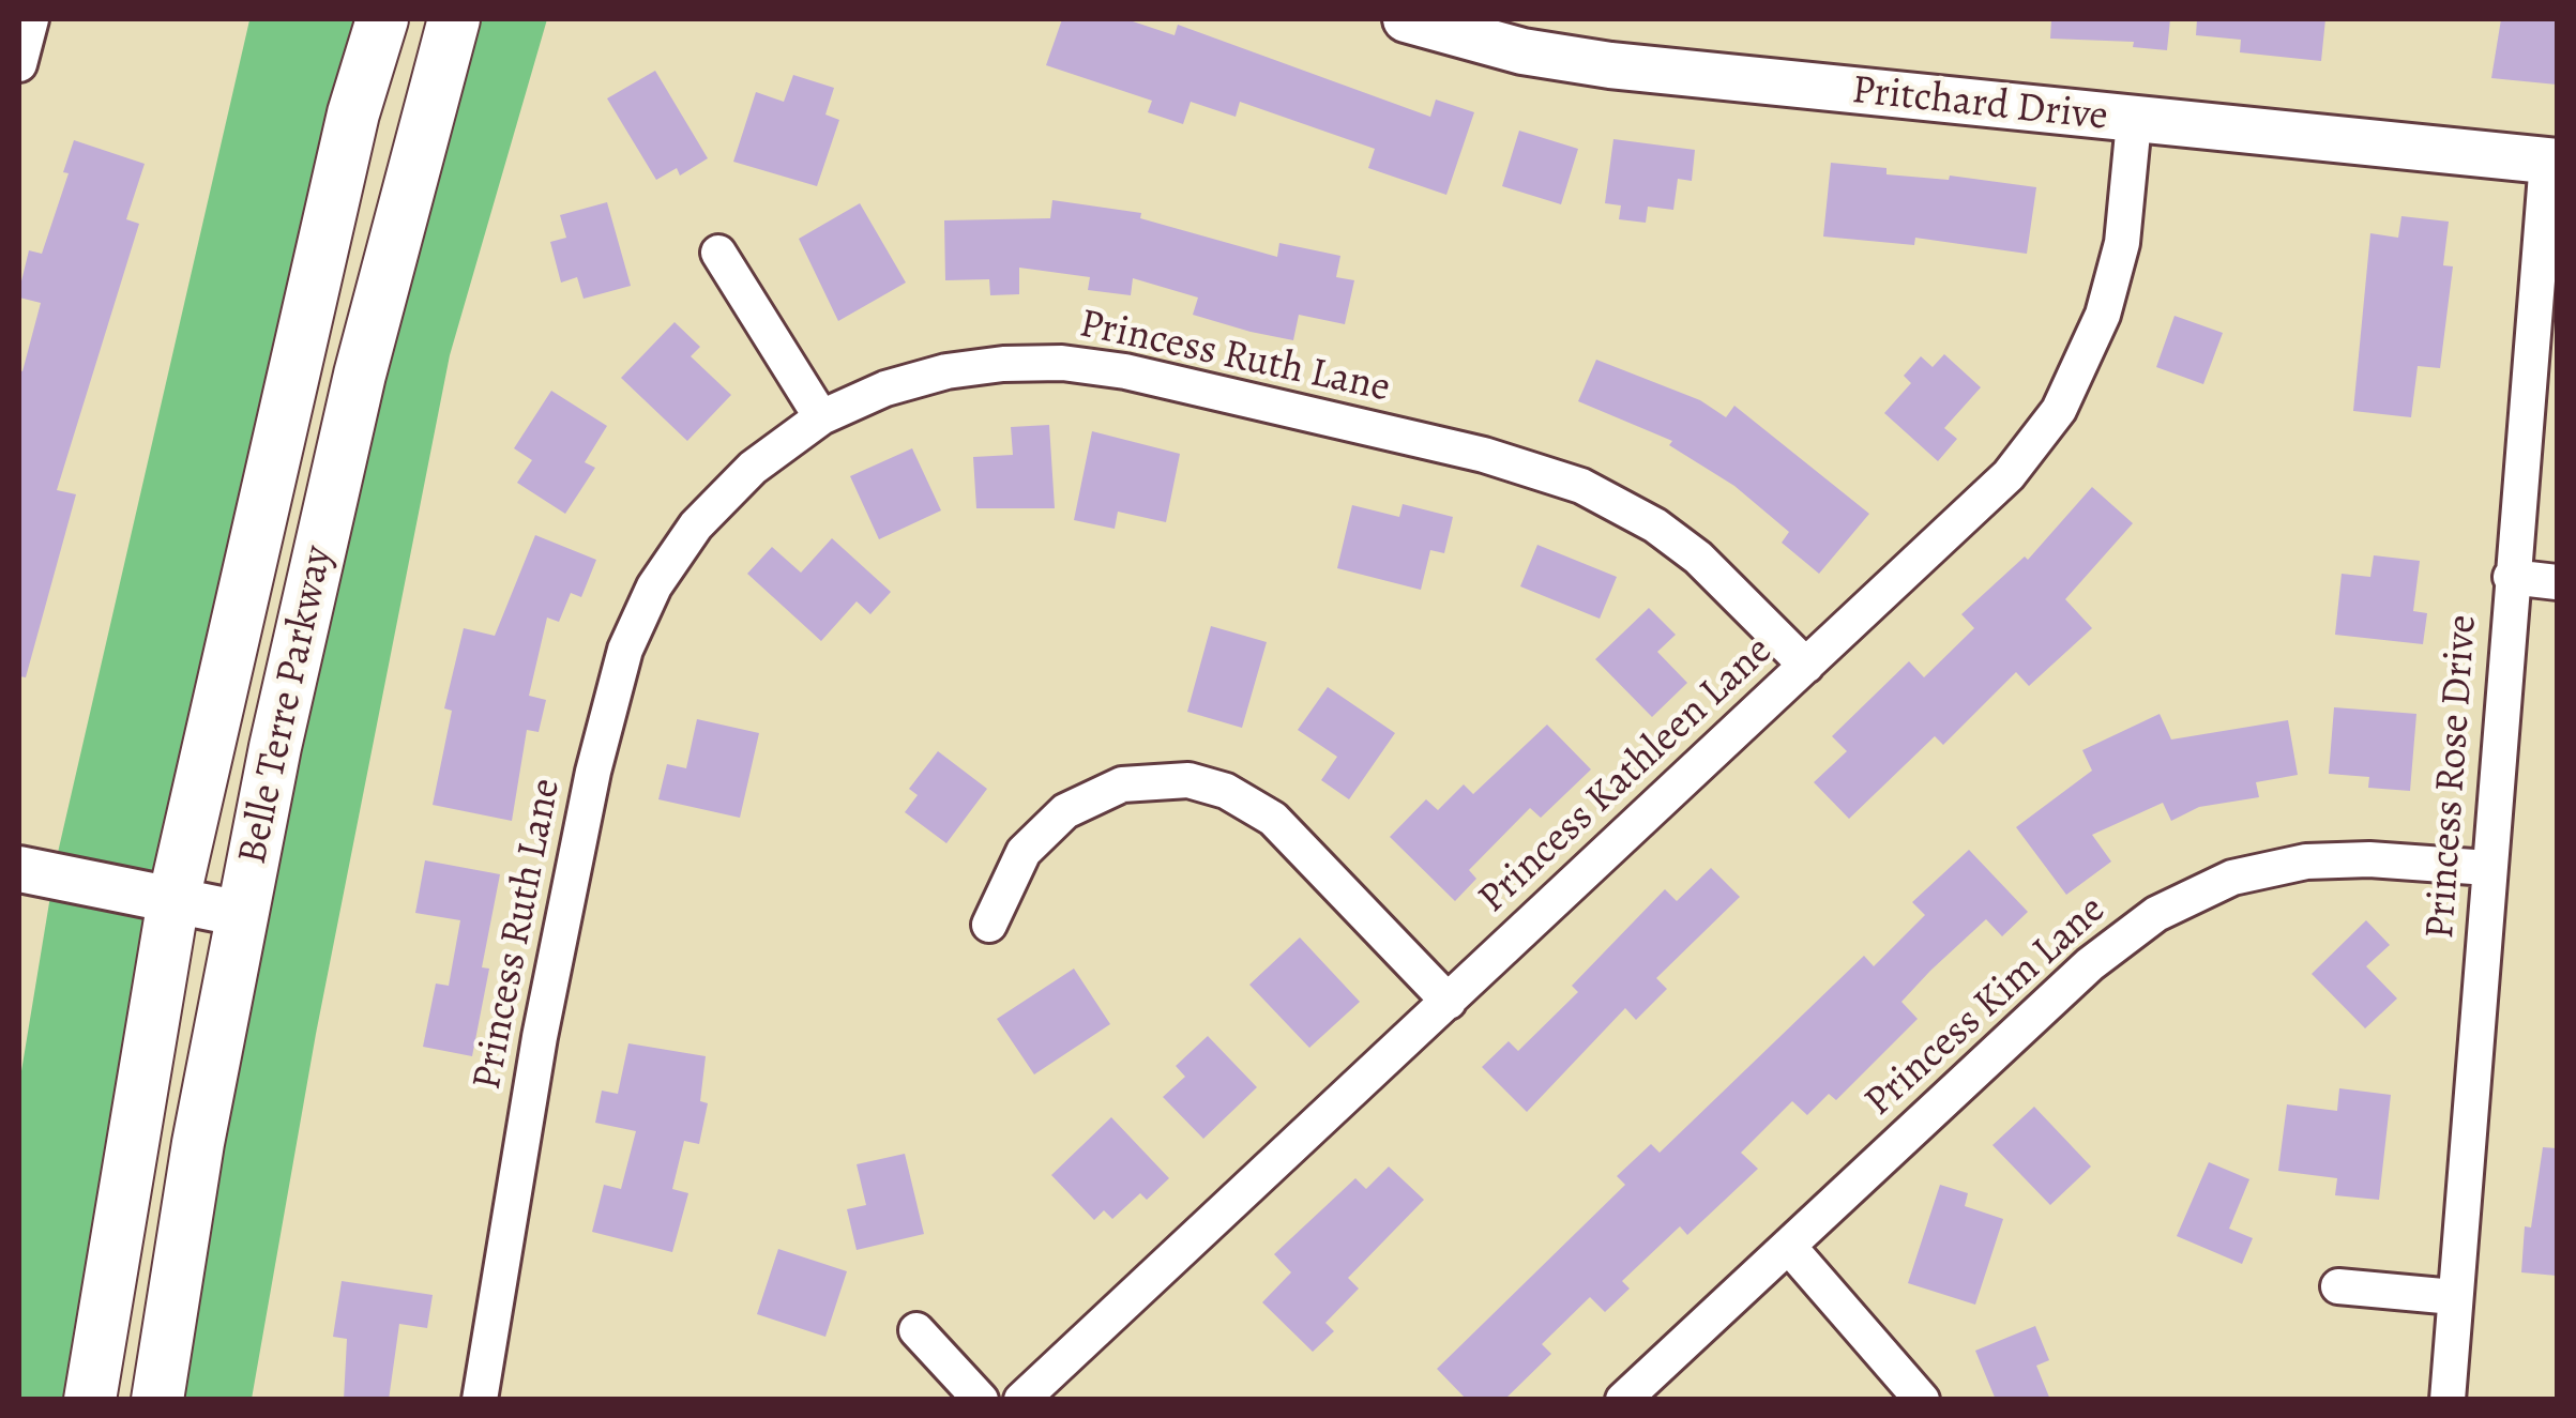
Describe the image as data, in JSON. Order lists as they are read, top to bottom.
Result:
{
  "streets": {
    "main road": ["Belle Terre Parkway"],
    "street": [
      "Pritchard Drive",
      "Princess Ruth Lane",
      "Princess Kathleen Lane",
      "Princess Rose Drive",
      "Princess Kim Lane"
    ]
  },
  "crossings": [
    ["Pritchard Drive", "Princess Kathleen Lane"],
    ["Pritchard Drive", "Princess Rose Drive"],
    ["Princess Ruth Lane", "Princess Kathleen Lane"],
    ["Princess Rose Drive", "Princess Kim Lane"]
  ]
}
